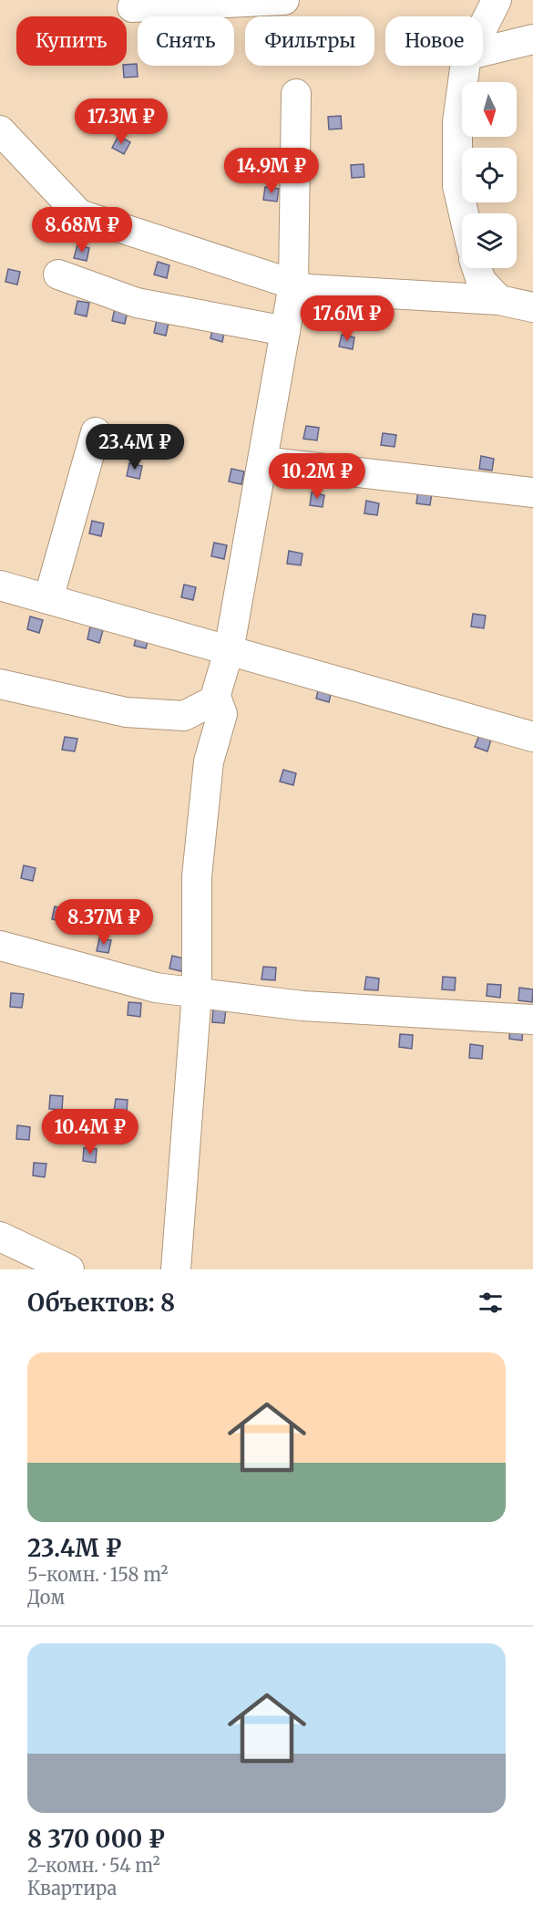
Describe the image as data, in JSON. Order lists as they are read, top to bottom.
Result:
{
  "north": "bottom",
  "page": {
    "chip": [
      "Купить",
      "Снять",
      "Фильтры",
      "Новое"
    ],
    "price": [
      "17.3M ₽",
      "14.9M ₽",
      "8.68M ₽",
      "17.6M ₽",
      "23.4M ₽",
      "10.2M ₽",
      "8.37M ₽",
      "10.4M ₽"
    ],
    "heading": "Объектов: 8",
    "list": [
      {
        "name": "23.4M ₽",
        "note": "5-комн. · 158 m² · Дом"
      },
      {
        "name": "8 370 000 ₽",
        "note": "2-комн. · 54 m² · Квартира"
      }
    ]
  }
}
